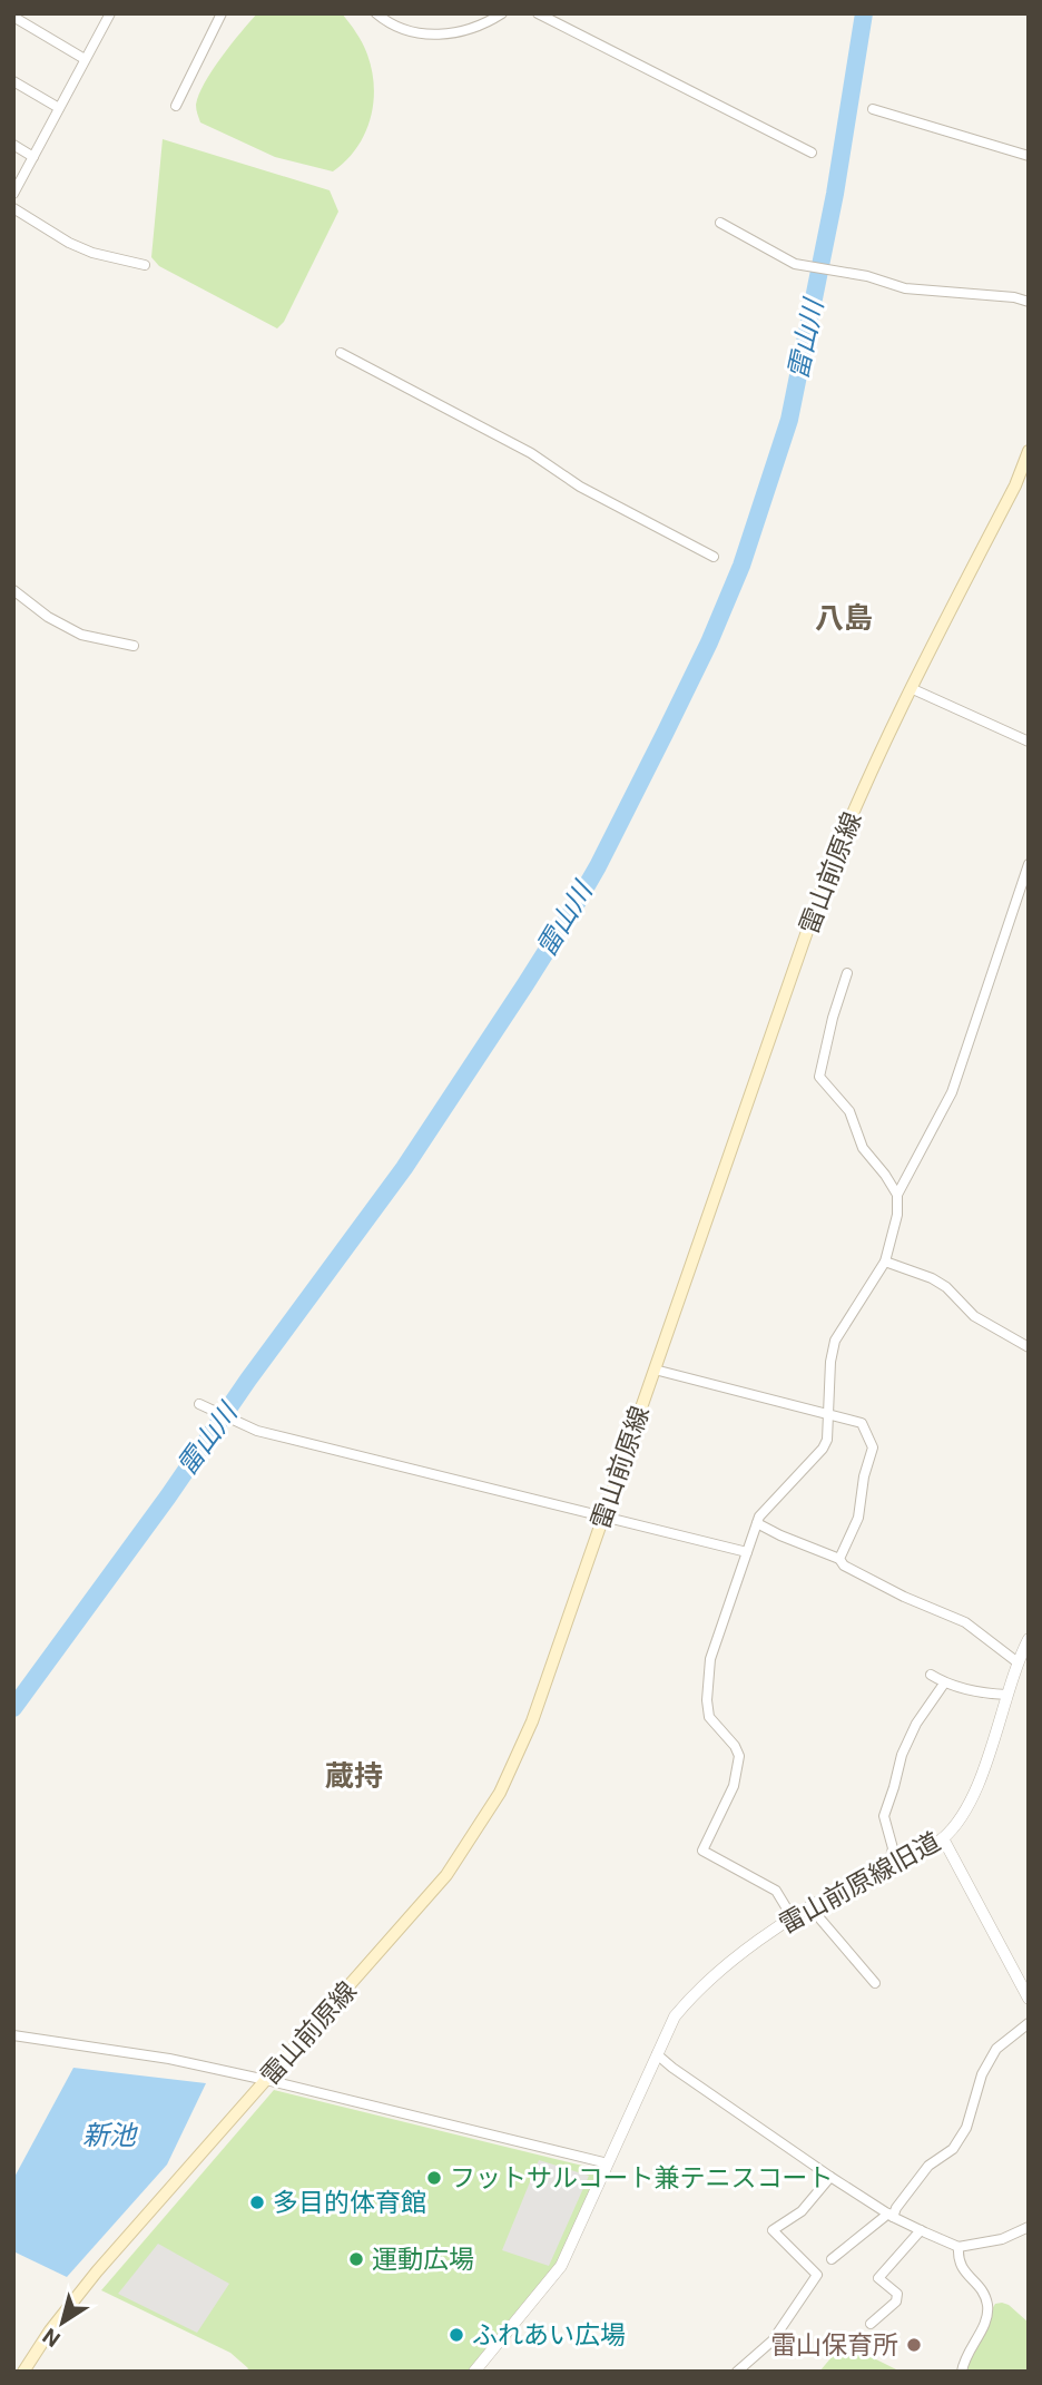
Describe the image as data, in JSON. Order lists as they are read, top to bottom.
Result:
{
  "streets": {
    "main road": ["雷山前原線"],
    "street": ["雷山前原線旧道"]
  },
  "districts": ["八島", "蔵持"],
  "water": ["雷山川", "新池"],
  "places": [
    "フットサルコート兼テニスコート",
    "多目的体育館",
    "運動広場",
    "ふれあい広場",
    "雷山保育所"
  ],
  "north": "bottom left"
}
